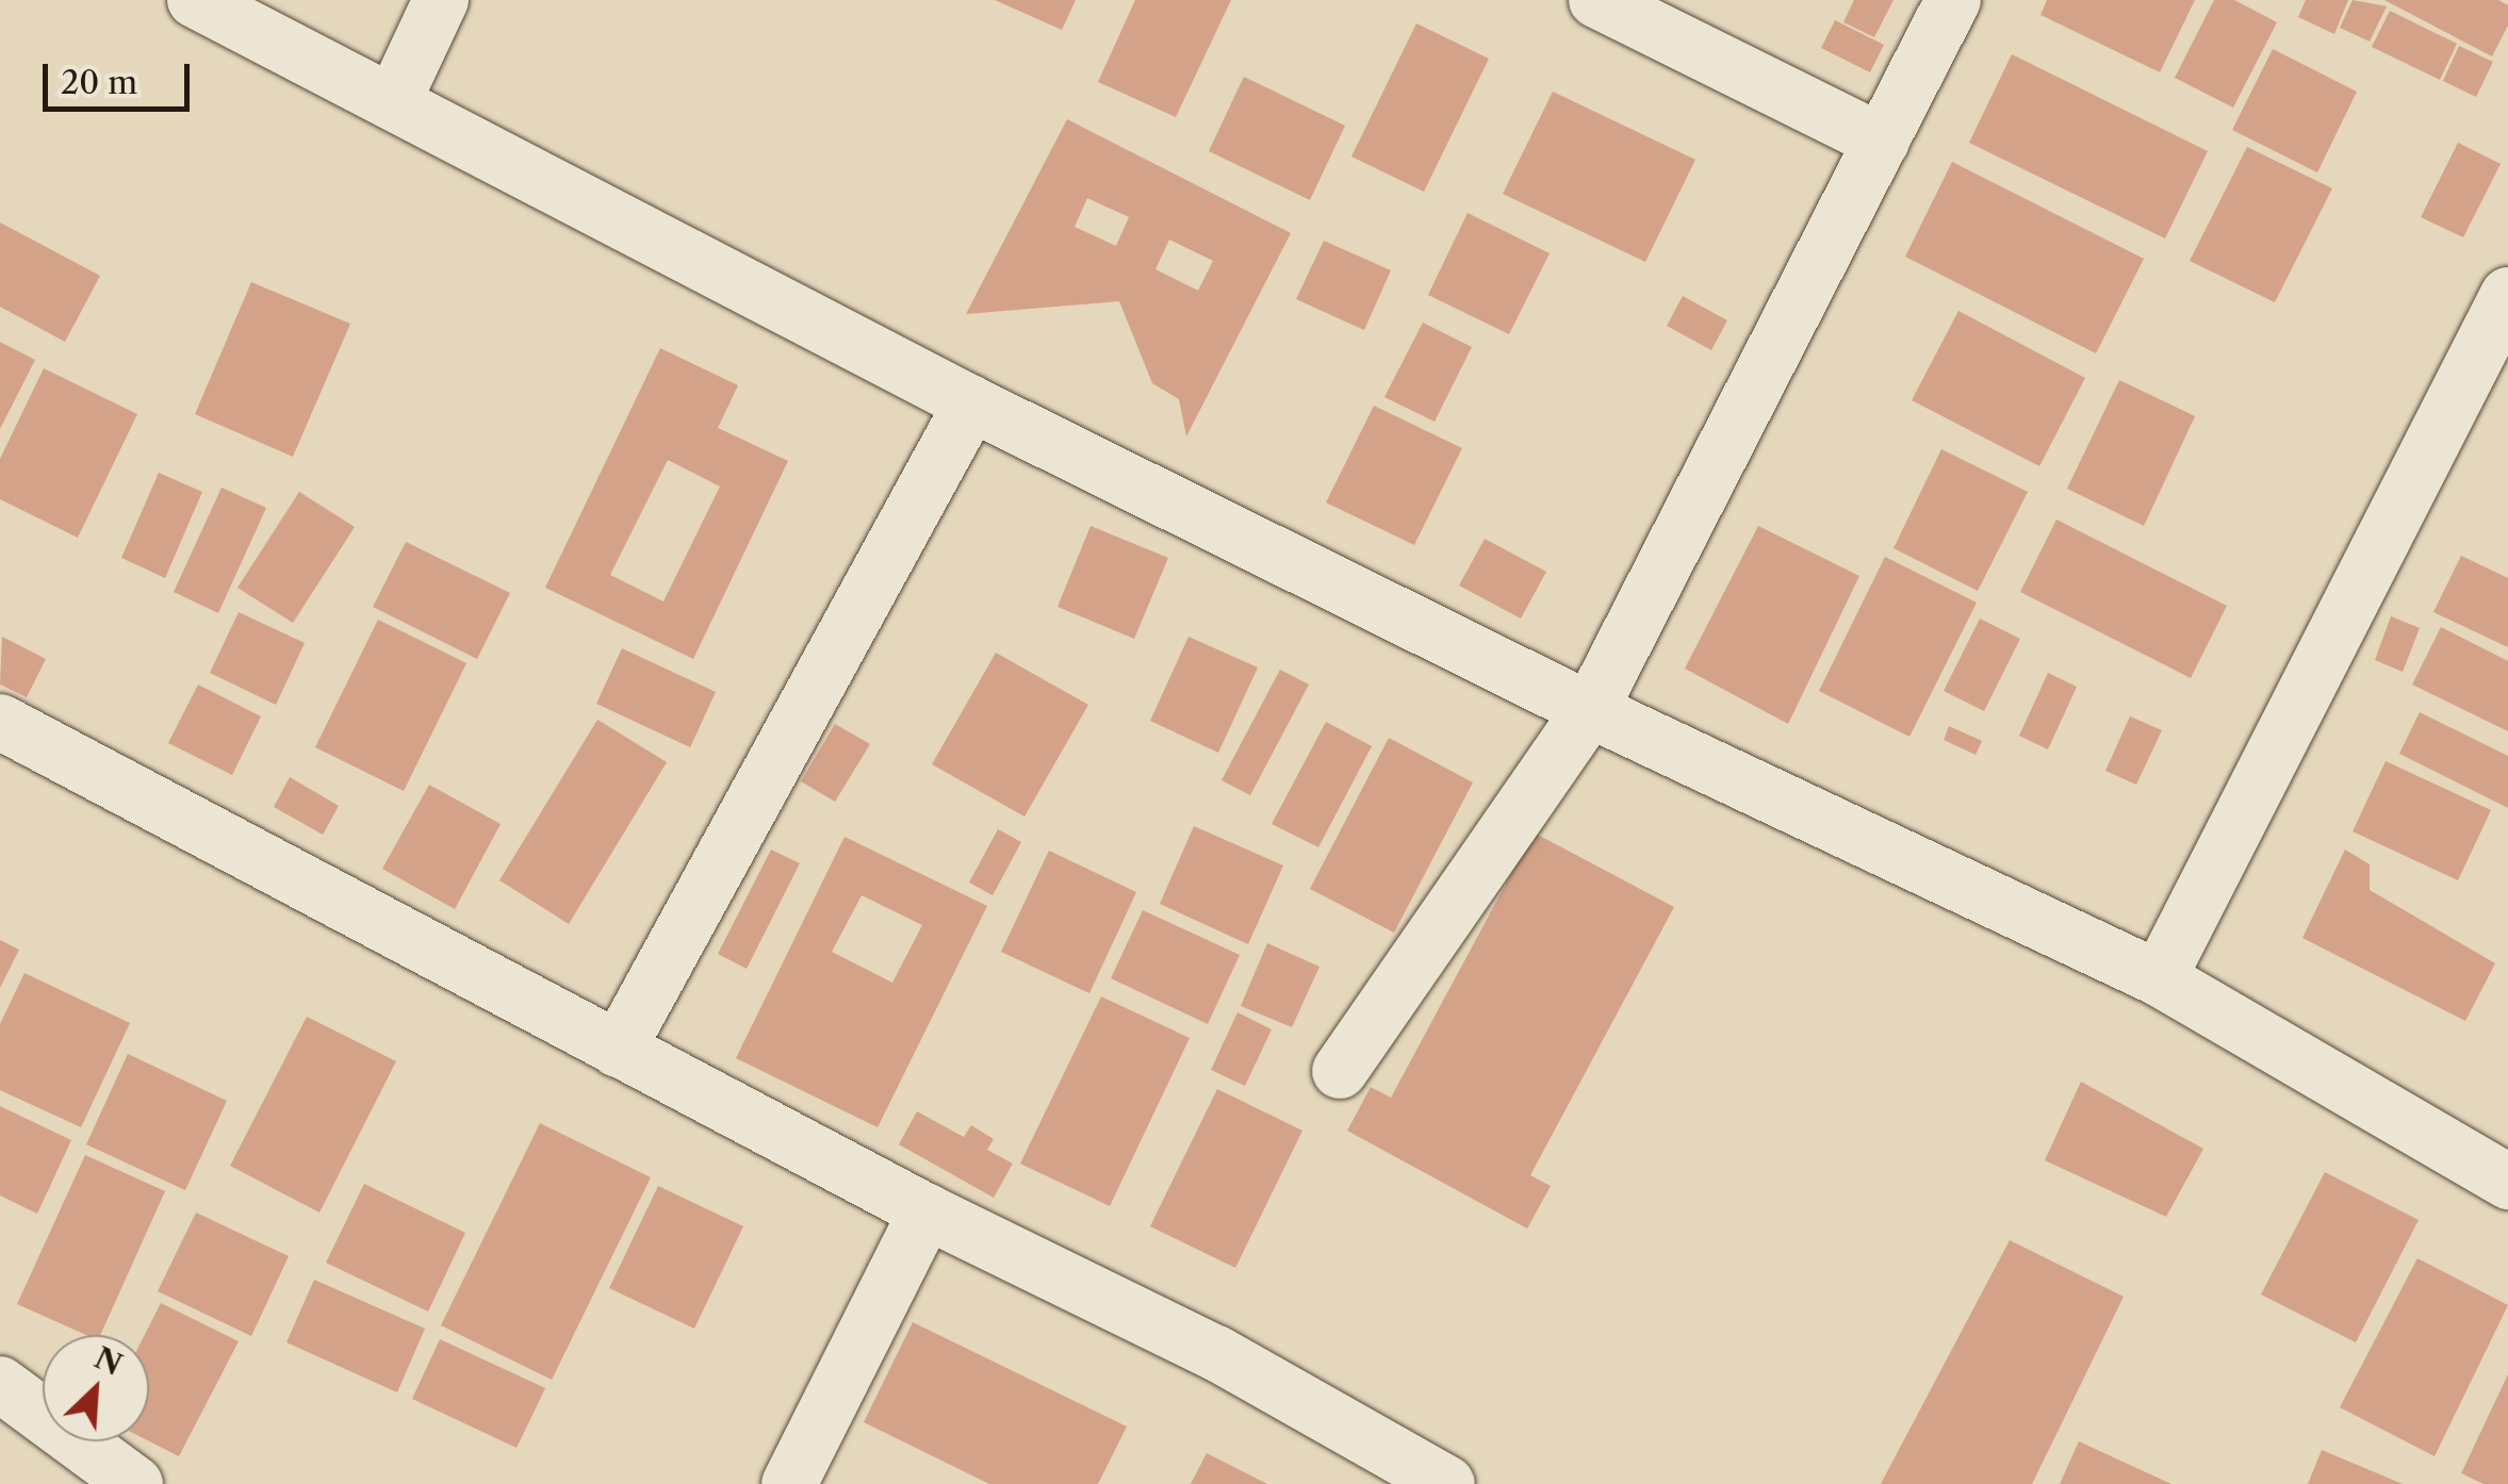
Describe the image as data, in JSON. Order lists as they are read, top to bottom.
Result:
{
  "scale_bar": "20 m",
  "north": "top right"
}
